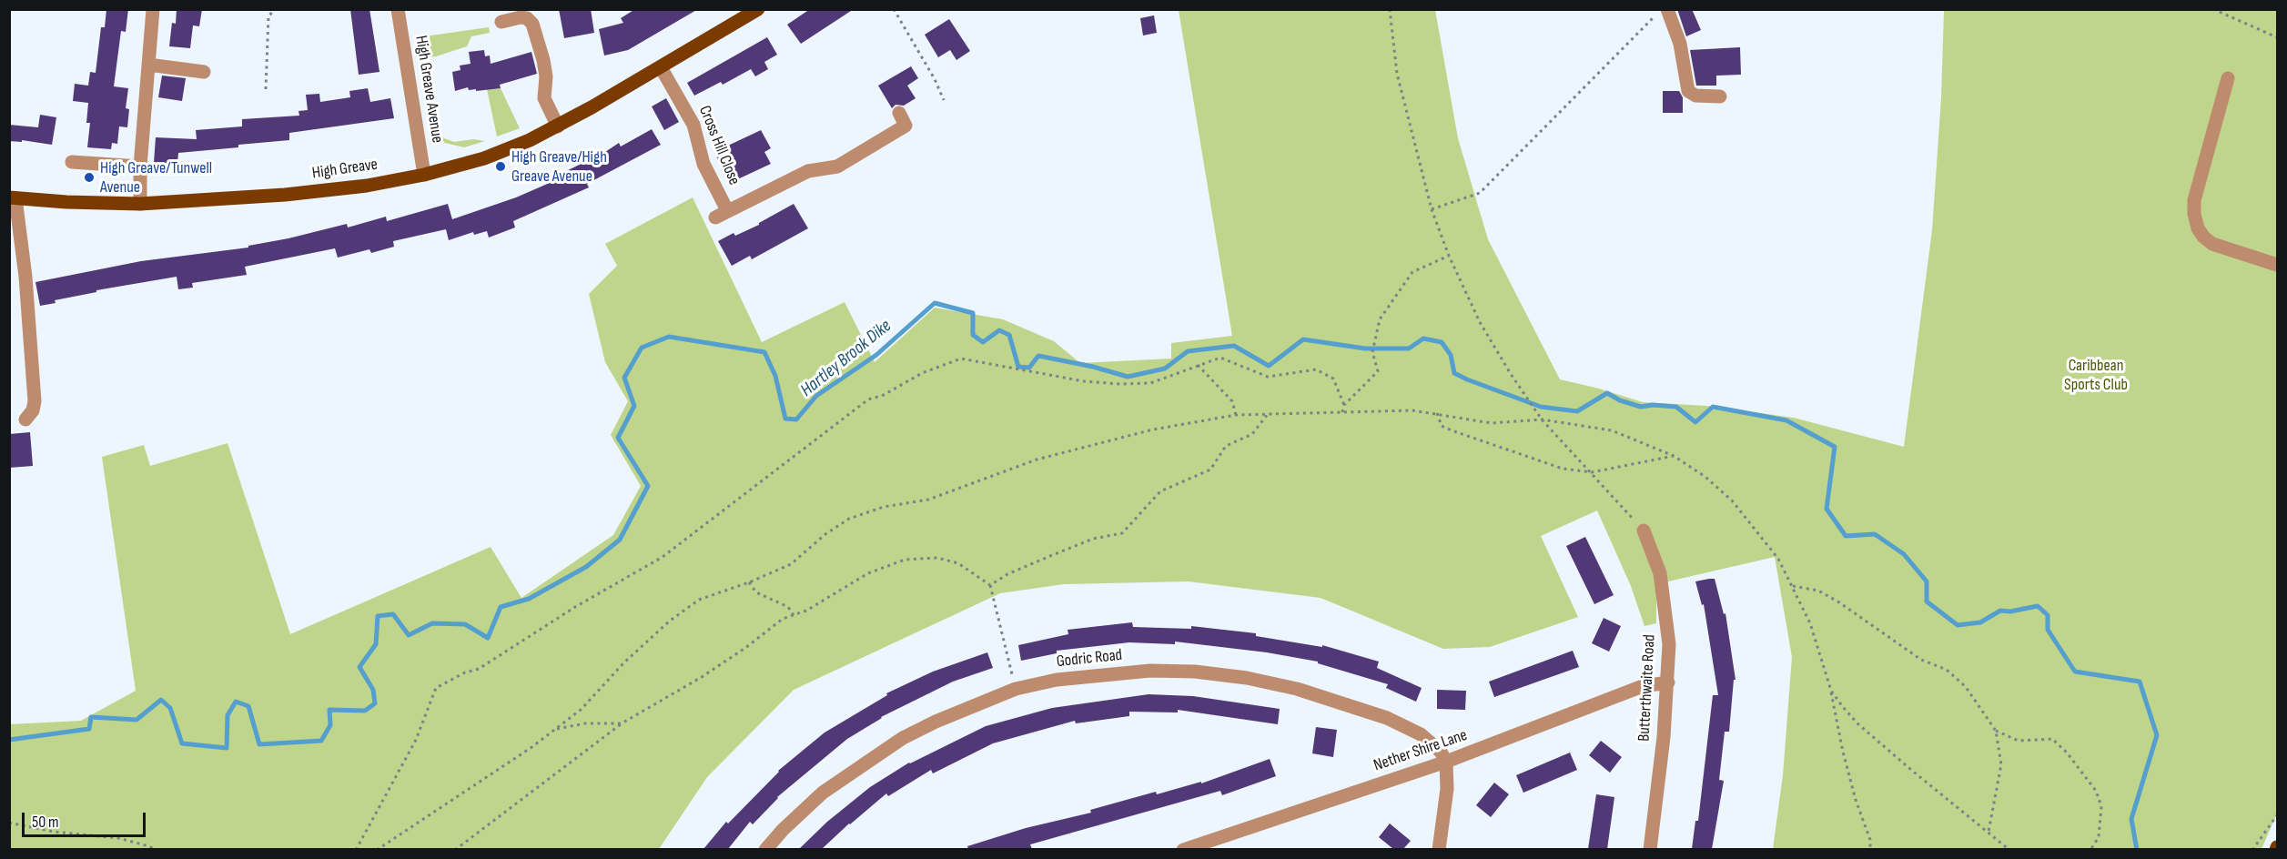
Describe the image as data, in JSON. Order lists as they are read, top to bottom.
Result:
{
  "streets": {
    "main road": ["High Greave"],
    "street": [
      "High Greave Avenue",
      "Cross Hill Close",
      "Godric Road",
      "Butterthwaite Road",
      "Nether Shire Lane"
    ]
  },
  "crossings": [
    ["High Greave Avenue", "High Greave"],
    ["Cross Hill Close", "High Greave"],
    ["Godric Road", "Nether Shire Lane"],
    ["Butterthwaite Road", "Nether Shire Lane"]
  ],
  "water": ["Hartley Brook Dike"],
  "parks": ["Caribbean Sports Club"],
  "places": ["High Greave/High Greave Avenue", "High Greave/Tunwell Avenue"],
  "scale_bar": "50 m"
}
